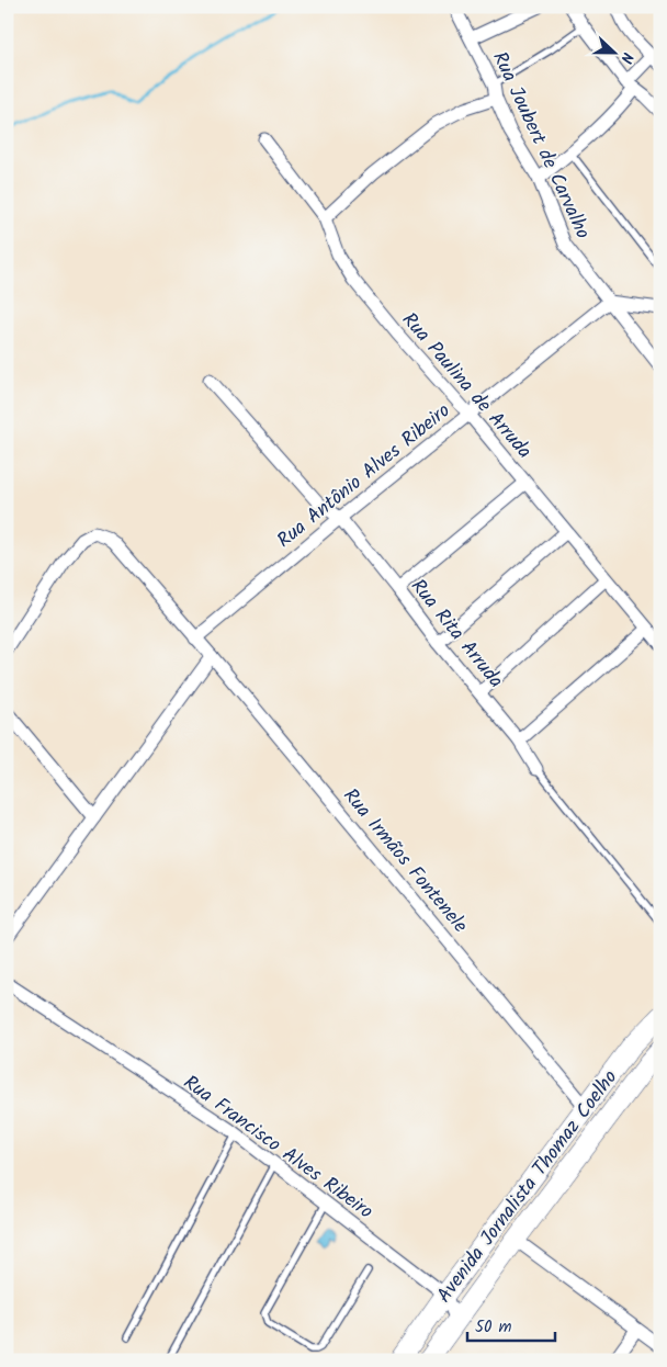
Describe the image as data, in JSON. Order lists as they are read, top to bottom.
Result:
{
  "streets": {
    "main road": ["Avenida Jornalista Thomaz Coelho"],
    "street": [
      "Rua Joubert de Carvalho",
      "Rua Paulina de Arruda",
      "Rua Antônio Alves Ribeiro",
      "Rua Rita Arruda",
      "Rua Irmãos Fontenele",
      "Rua Francisco Alves Ribeiro"
    ]
  },
  "crossings": [
    ["Rua Joubert de Carvalho", "Rua Antônio Alves Ribeiro"],
    ["Rua Paulina de Arruda", "Rua Antônio Alves Ribeiro"],
    ["Rua Antônio Alves Ribeiro", "Rua Rita Arruda"],
    ["Rua Antônio Alves Ribeiro", "Rua Irmãos Fontenele"],
    ["Rua Irmãos Fontenele", "Avenida Jornalista Thomaz Coelho"],
    ["Rua Francisco Alves Ribeiro", "Avenida Jornalista Thomaz Coelho"]
  ],
  "scale_bar": "50 m",
  "north": "right"
}
